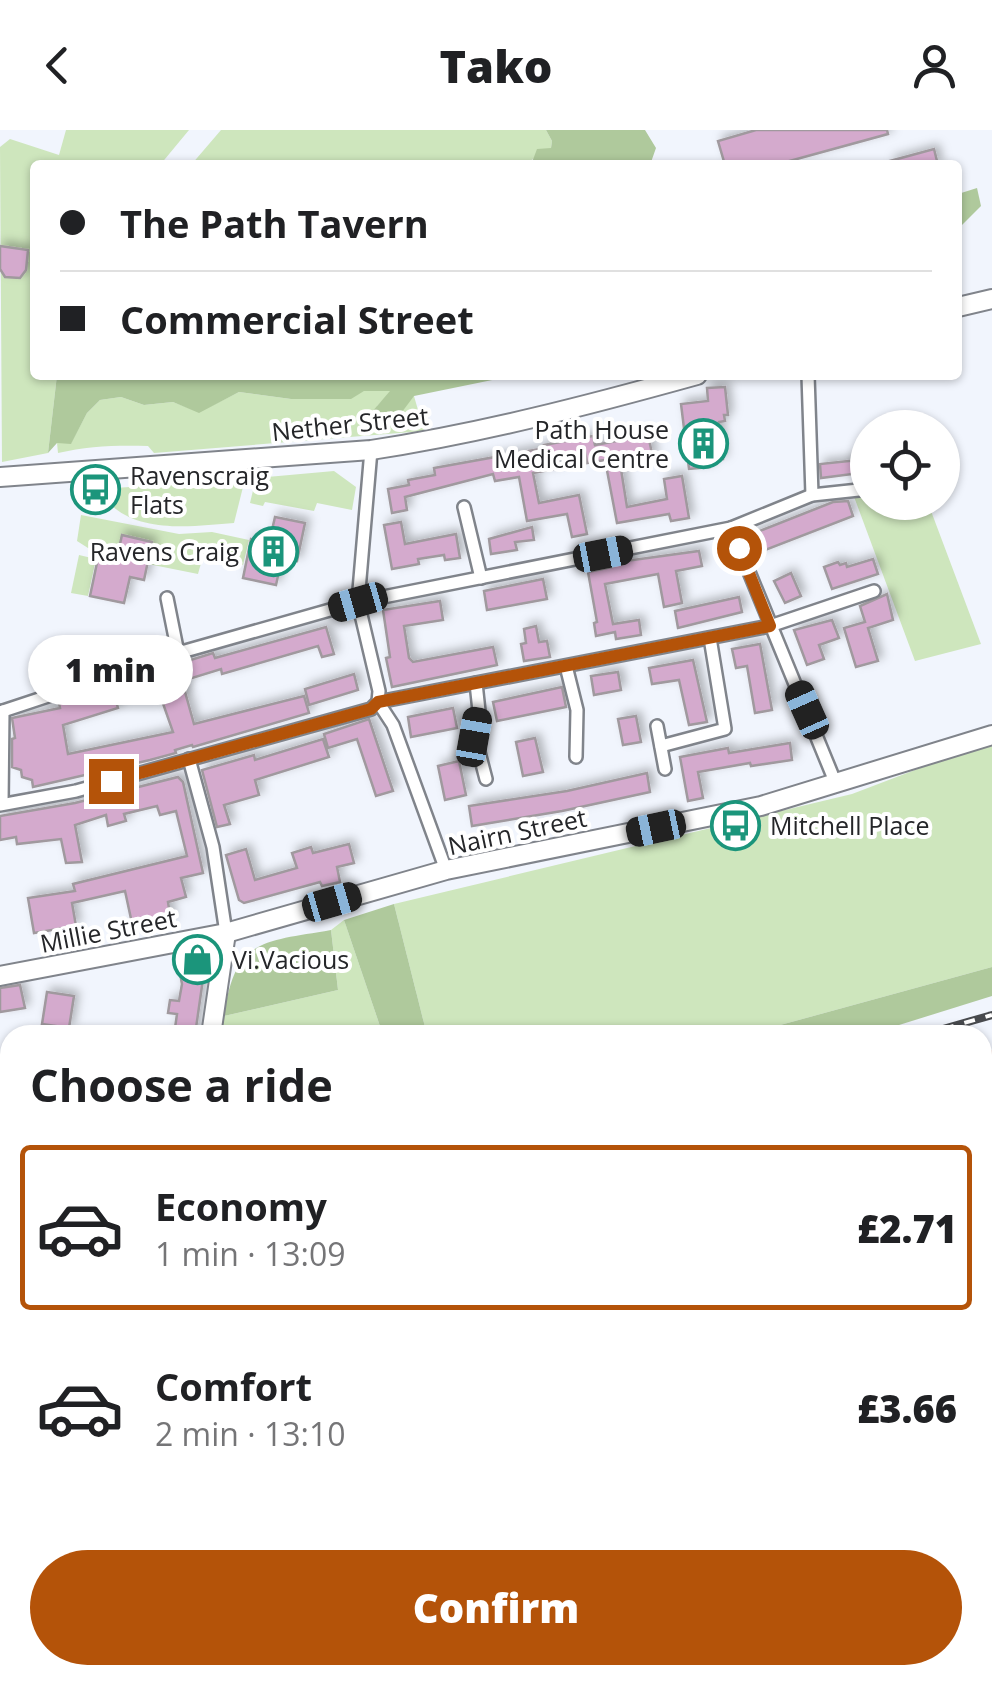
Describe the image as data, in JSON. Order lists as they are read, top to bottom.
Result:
{
  "streets": {
    "main road": ["Nether Street", "Nairn Street", "Millie Street"]
  },
  "crossings": [
    ["Nairn Street", "Millie Street"]
  ],
  "places": {
    "building": ["Path House Medical Centre", "Ravens Craig"],
    "bus stop": ["Ravenscraig Flats", "Mitchell Place"],
    "shop": ["Vi.Vacious"]
  },
  "page": {
    "header": "Tako",
    "banner": ["The Path Tavern", "Commercial Street"],
    "bubble": "1 min",
    "heading": "Choose a ride",
    "list": [
      {
        "name": "Economy",
        "note": "1 min · 13:09",
        "value": "£2.71"
      },
      {
        "name": "Comfort",
        "note": "2 min · 13:10",
        "value": "£3.66"
      }
    ],
    "buttons": "Confirm"
  }
}
